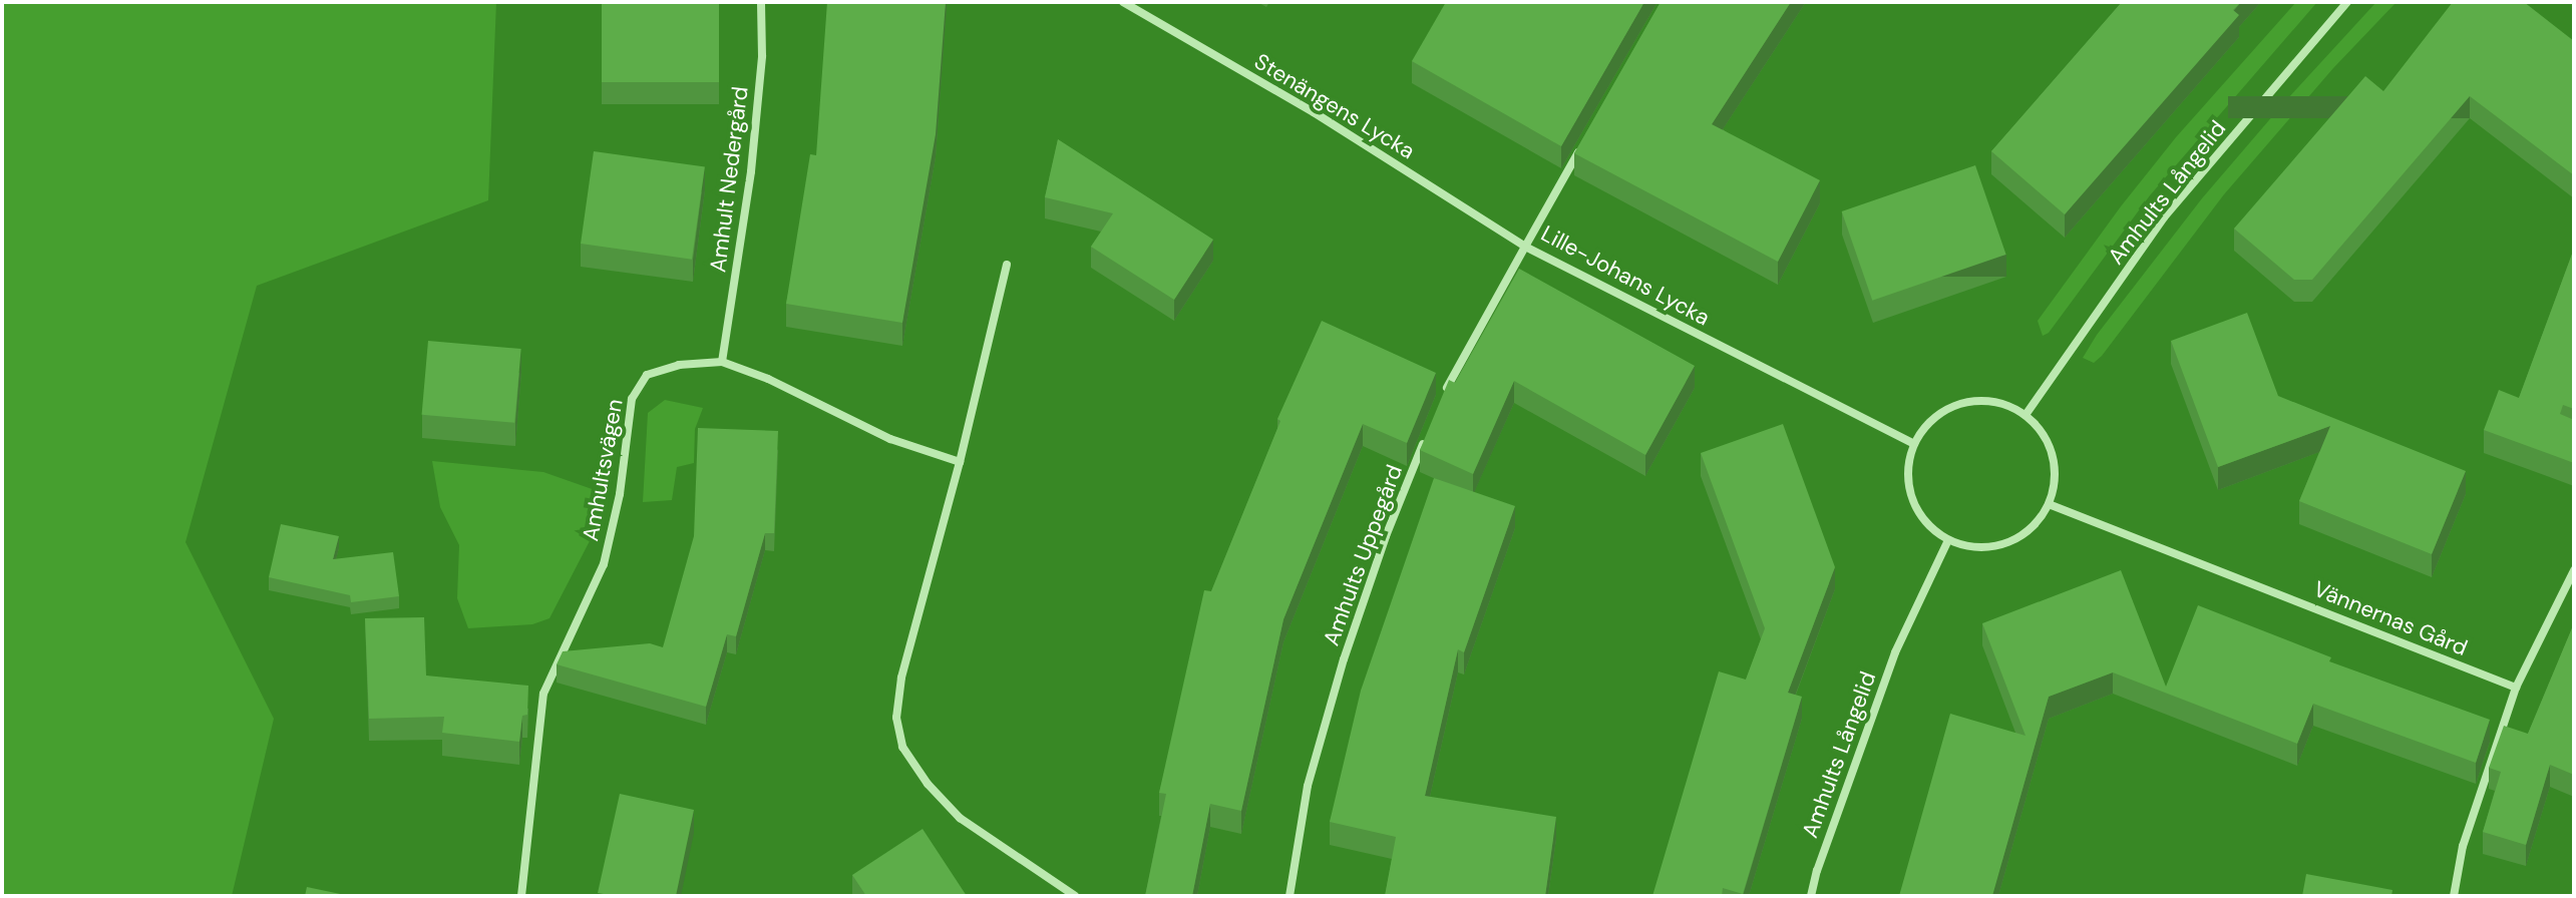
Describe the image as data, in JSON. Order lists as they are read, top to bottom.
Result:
{
  "streets": {
    "street": [
      "Stenängens Lycka",
      "Amhult Nedergård",
      "Amhults Långelid",
      "Lille-Johans Lycka",
      "Amhultsvägen",
      "Amhults Uppegård",
      "Vännernas Gård"
    ]
  },
  "crossings": [
    ["Stenängens Lycka", "Lille-Johans Lycka"],
    ["Amhult Nedergård", "Amhultsvägen"],
    ["Amhults Långelid", "Lille-Johans Lycka"],
    ["Amhults Långelid", "Vännernas Gård"],
    ["Lille-Johans Lycka", "Vännernas Gård"]
  ]
}
